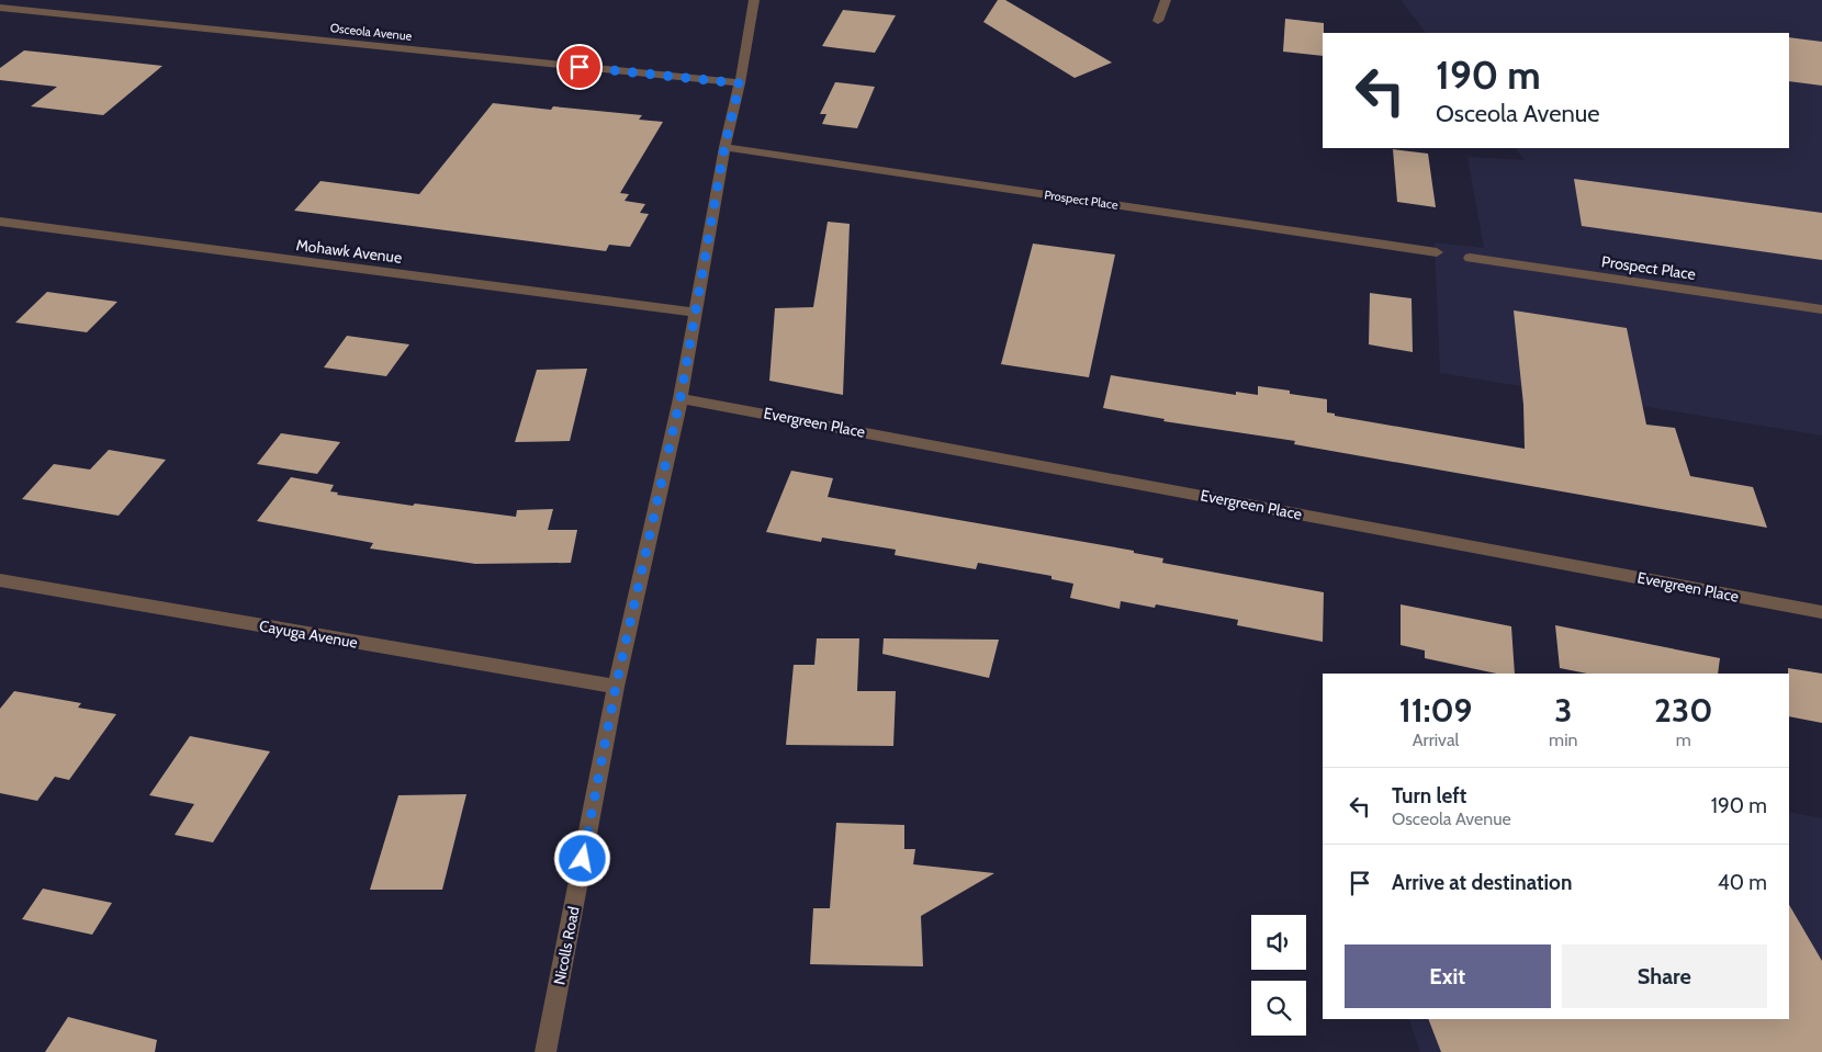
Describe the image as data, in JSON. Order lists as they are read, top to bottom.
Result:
{
  "streets": {
    "street": [
      "Osceola Avenue",
      "Prospect Place",
      "Mohawk Avenue",
      "Evergreen Place",
      "Cayuga Avenue",
      "Nicolls Road"
    ]
  },
  "crossings": [
    ["Osceola Avenue", "Nicolls Road"],
    ["Prospect Place", "Nicolls Road"],
    ["Mohawk Avenue", "Nicolls Road"],
    ["Evergreen Place", "Nicolls Road"],
    ["Cayuga Avenue", "Nicolls Road"]
  ],
  "page": {
    "turn": ["190 m", "Osceola Avenue"],
    "eta": [
      "11:09",
      "Arrival",
      "3",
      "min",
      "230",
      "m"
    ],
    "list": [
      {
        "name": "Turn left",
        "note": "Osceola Avenue",
        "value": "190 m"
      },
      {
        "name": "Arrive at destination",
        "value": "40 m"
      }
    ],
    "buttons": ["Exit", "Share"]
  }
}
